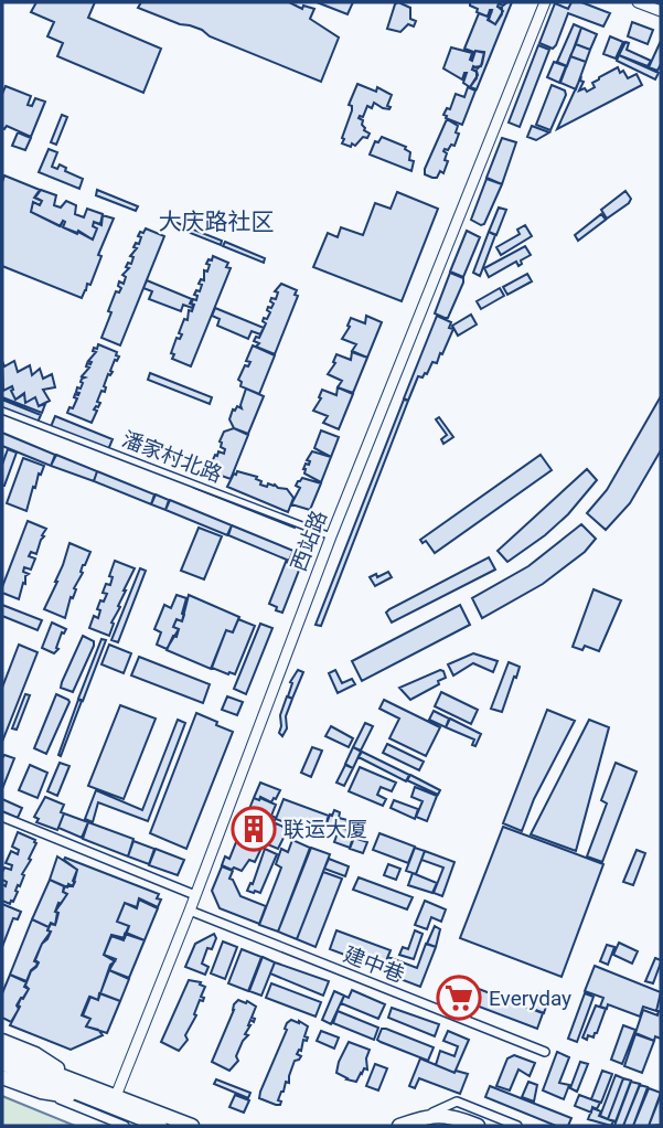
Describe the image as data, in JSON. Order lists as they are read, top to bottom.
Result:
{
  "streets": {
    "street": ["潘家村北路", "西站路", "建中巷"]
  },
  "crossings": [
    ["潘家村北路", "西站路"],
    ["西站路", "建中巷"]
  ],
  "districts": ["大庆路社区"],
  "places": {
    "building": ["联运大厦"],
    "supermarket": ["Everyday"]
  }
}
